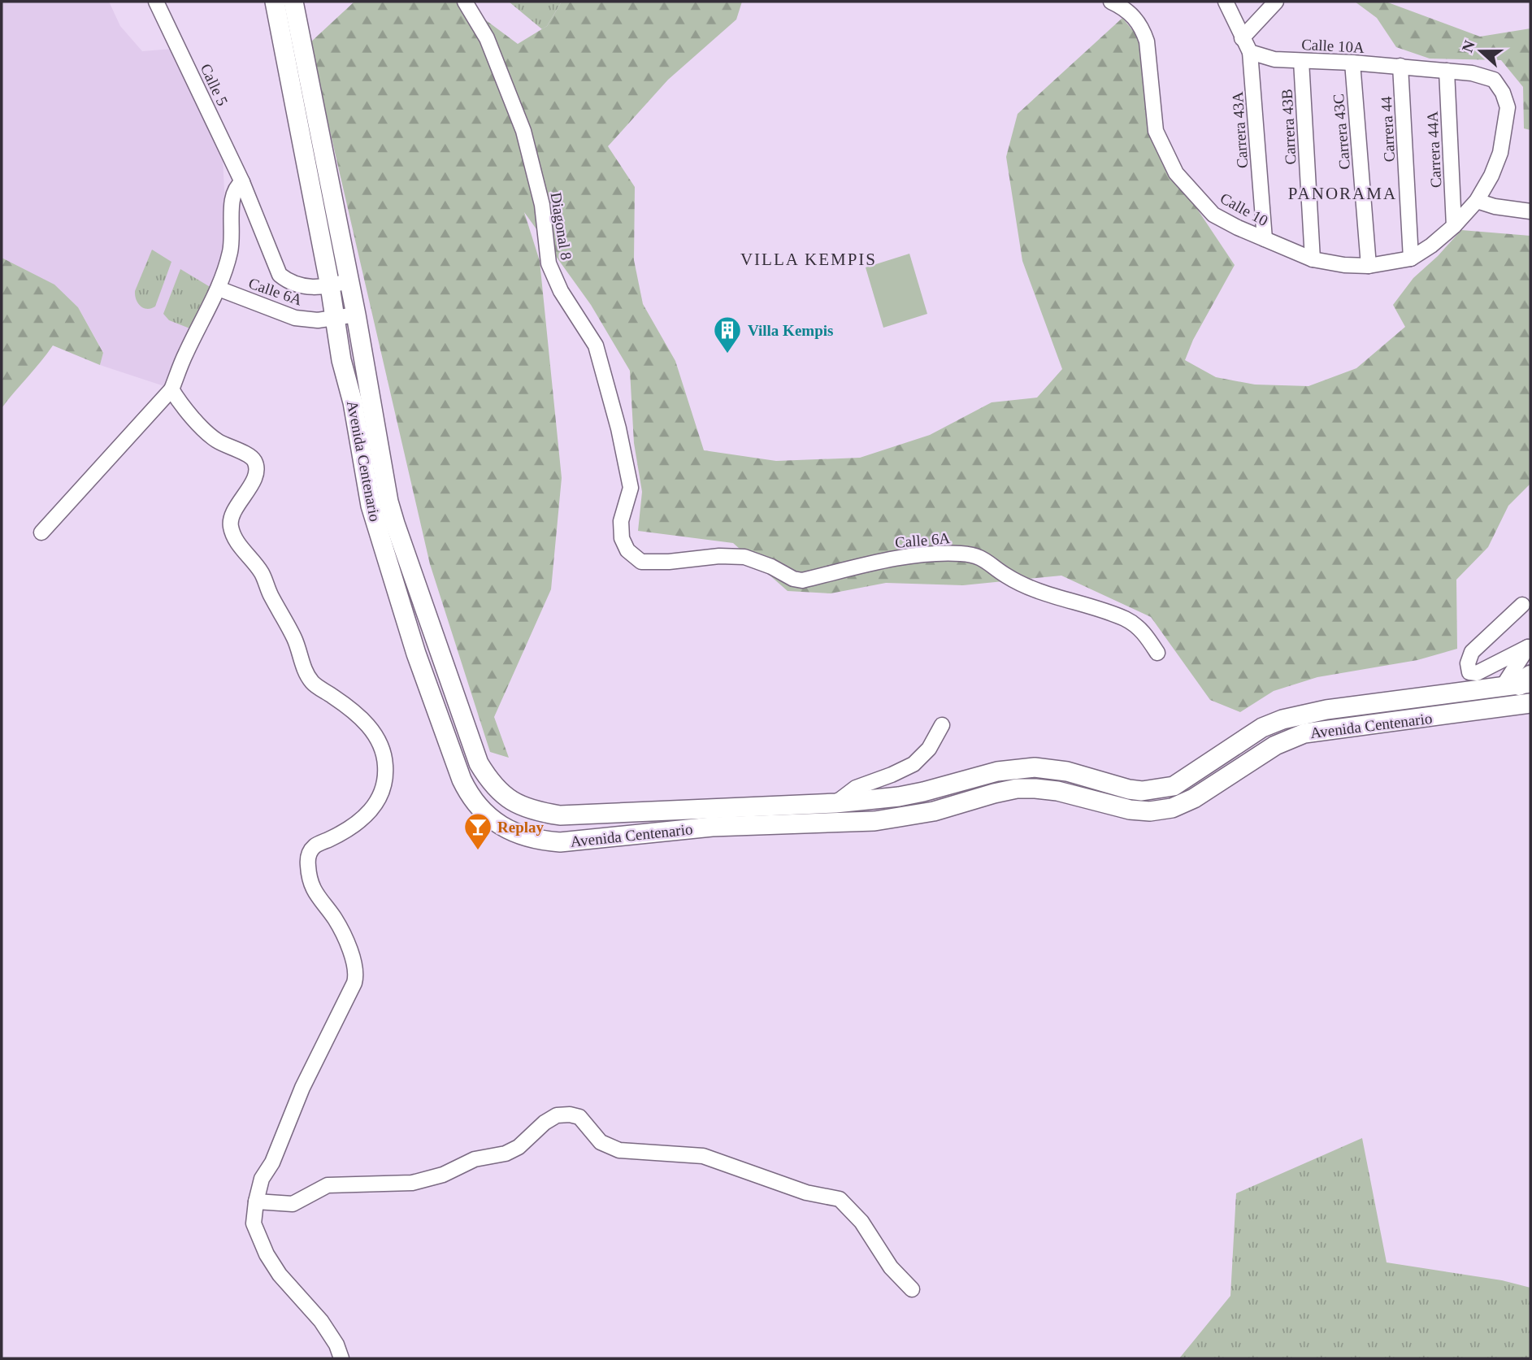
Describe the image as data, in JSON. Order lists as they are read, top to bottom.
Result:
{
  "streets": {
    "main road": ["Avenida Centenario"],
    "street": [
      "Calle 10A",
      "Calle 5",
      "Carrera 43B",
      "Carrera 44",
      "Carrera 43A",
      "Carrera 43C",
      "Carrera 44A",
      "Calle 10",
      "Diagonal 8",
      "Calle 6A"
    ]
  },
  "crossings": [
    ["Calle 10A", "Carrera 43B"],
    ["Calle 10A", "Carrera 44"],
    ["Calle 10A", "Carrera 43A"],
    ["Calle 10A", "Carrera 43C"],
    ["Calle 10A", "Carrera 44A"],
    ["Calle 10A", "Calle 10"],
    ["Calle 5", "Avenida Centenario"],
    ["Carrera 43B", "Calle 10"],
    ["Carrera 44", "Calle 10"],
    ["Carrera 43A", "Calle 10"],
    ["Carrera 43C", "Calle 10"],
    ["Carrera 44A", "Calle 10"],
    ["Diagonal 8", "Calle 6A"],
    ["Calle 6A", "Avenida Centenario"]
  ],
  "districts": ["PANORAMA", "VILLA KEMPIS"],
  "places": {
    "building": ["Villa Kempis"],
    "bar": ["Replay"]
  },
  "north": "left"
}
